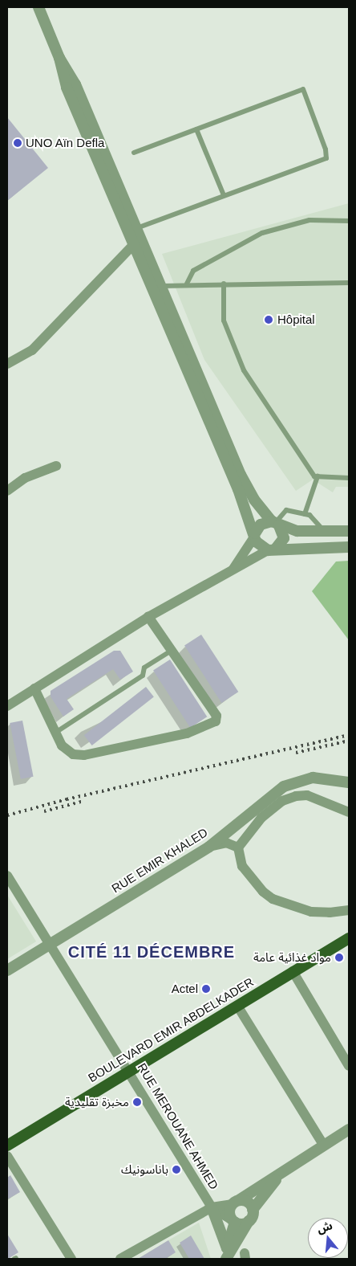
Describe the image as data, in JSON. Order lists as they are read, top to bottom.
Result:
{
  "streets": {
    "main road": ["BOULEVARD EMIR ABDELKADER"],
    "street": ["RUE EMIR KHALED", "RUE MEROUANE AHMED"]
  },
  "crossings": [
    ["RUE EMIR KHALED", "RUE MEROUANE AHMED"],
    ["BOULEVARD EMIR ABDELKADER", "RUE MEROUANE AHMED"]
  ],
  "districts": ["CITÉ 11 DÉCEMBRE"],
  "places": [
    "UNO Aïn Defla",
    "Hôpital",
    "مواد غذائية عامة",
    "Actel",
    "مخبزة تقليدية",
    "باناسونيك"
  ],
  "north": "top"
}
